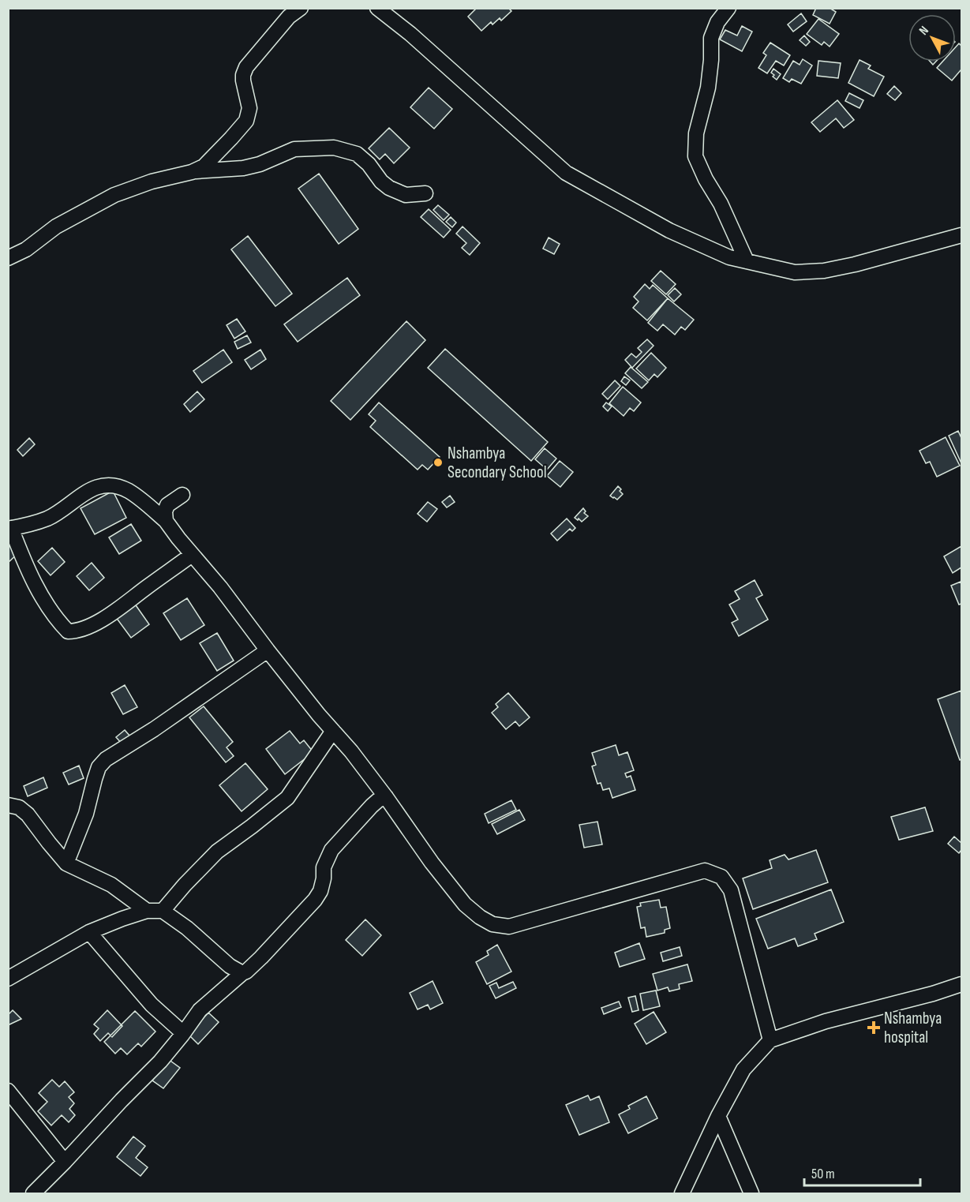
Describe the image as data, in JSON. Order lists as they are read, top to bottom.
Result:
{
  "places": {
    "other": ["Nshambya Secondary School"],
    "health": ["Nshambya hospital"]
  },
  "scale_bar": "50 m",
  "north": "top left"
}
